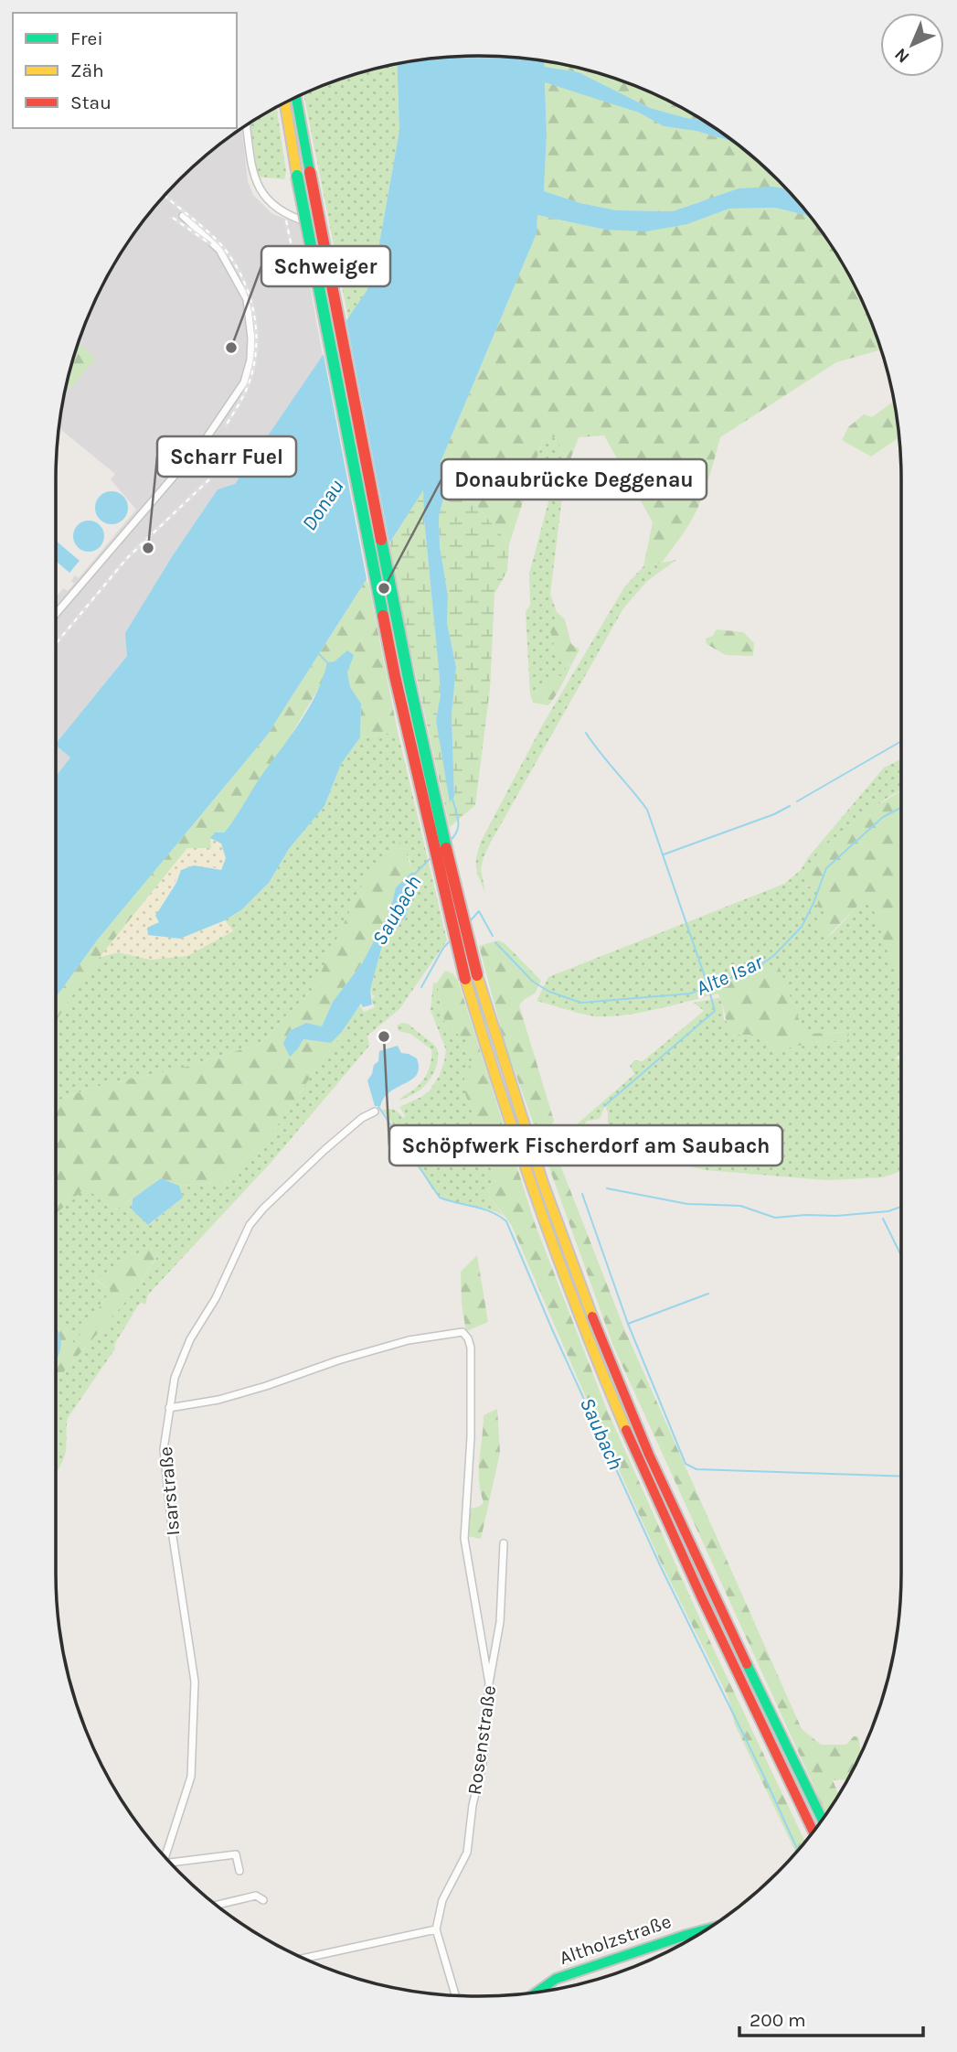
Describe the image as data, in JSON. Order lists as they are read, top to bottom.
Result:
{
  "streets": {
    "main road": ["Altholzstraße"],
    "street": ["Isarstraße", "Rosenstraße"]
  },
  "water": ["Donau", "Saubach", "Alte Isar"],
  "places": [
    "Schweiger",
    "Scharr Fuel",
    "Donaubrücke Deggenau",
    "Schöpfwerk Fischerdorf am Saubach"
  ],
  "legend": ["Frei", "Zäh", "Stau"],
  "scale_bar": "200 m",
  "north": "bottom left"
}
